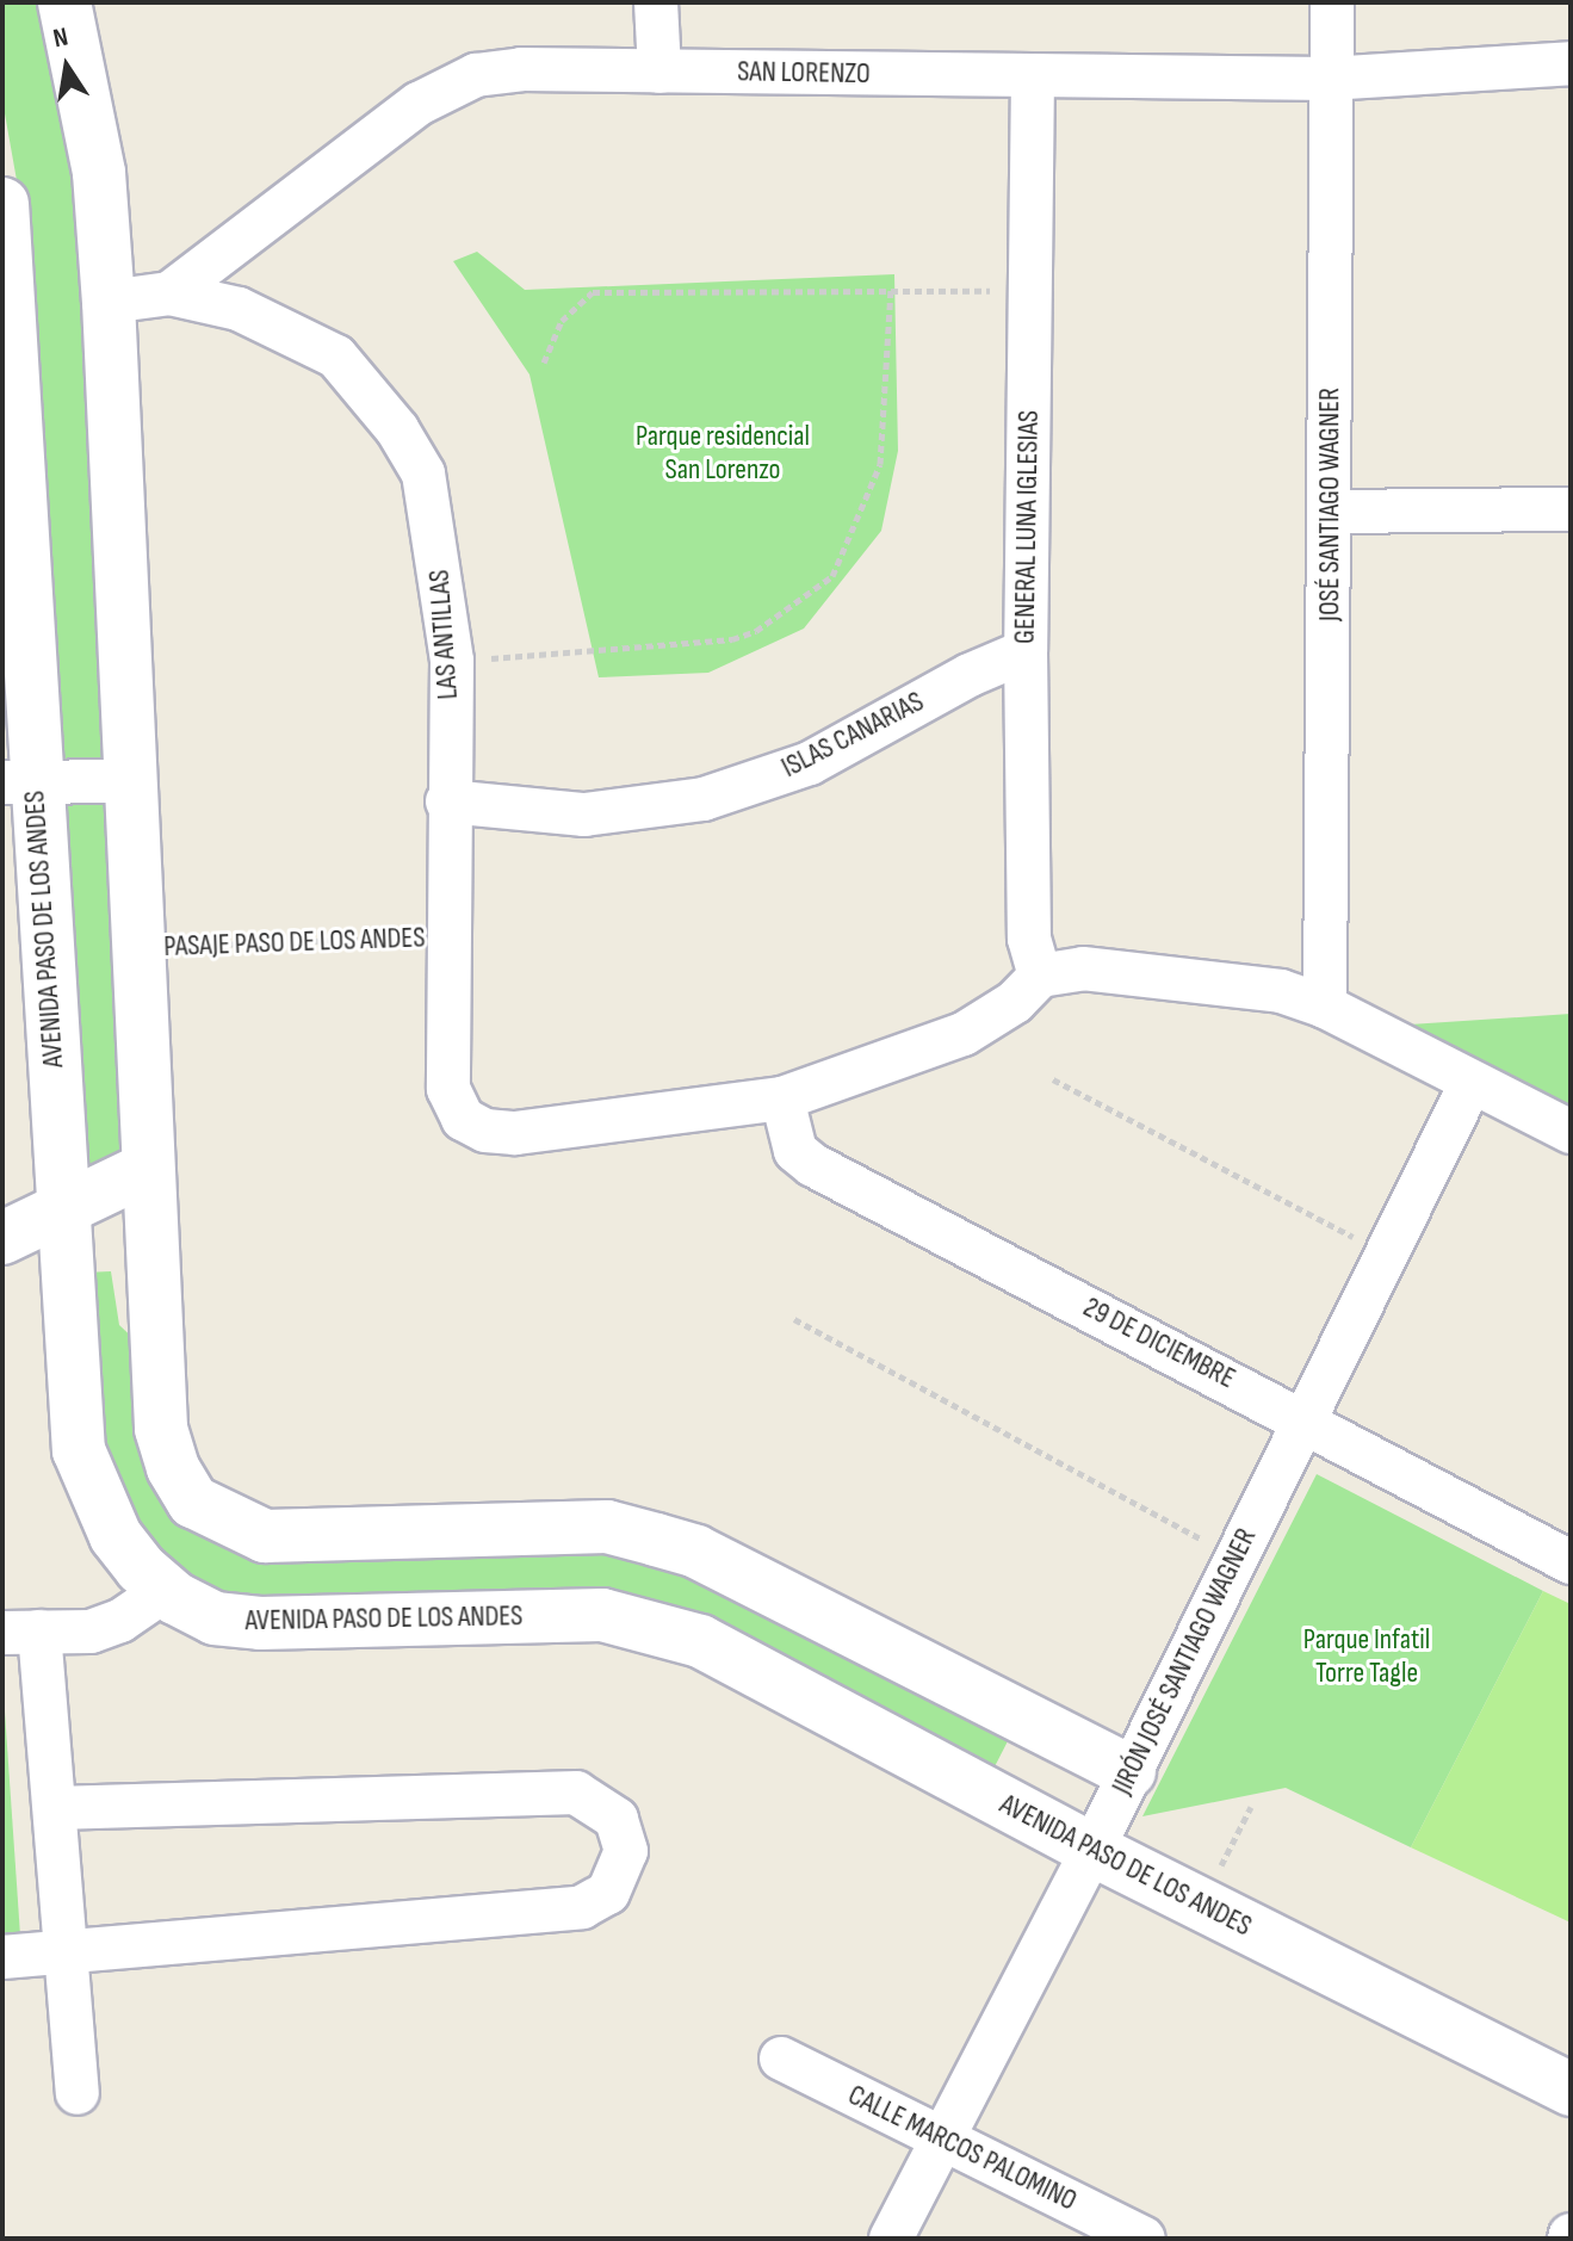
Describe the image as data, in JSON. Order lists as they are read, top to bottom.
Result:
{
  "streets": {
    "street": [
      "SAN LORENZO",
      "JOSÉ SANTIAGO WAGNER",
      "GENERAL LUNA IGLESIAS",
      "LAS ANTILLAS",
      "ISLAS CANARIAS",
      "AVENIDA PASO DE LOS ANDES",
      "29 DE DICIEMBRE",
      "JIRÓN JOSÉ SANTIAGO WAGNER",
      "CALLE MARCOS PALOMINO"
    ],
    "path": ["PASAJE PASO DE LOS ANDES"]
  },
  "crossings": [
    ["SAN LORENZO", "JOSÉ SANTIAGO WAGNER"],
    ["SAN LORENZO", "GENERAL LUNA IGLESIAS"],
    ["SAN LORENZO", "LAS ANTILLAS"],
    ["GENERAL LUNA IGLESIAS", "ISLAS CANARIAS"],
    ["LAS ANTILLAS", "ISLAS CANARIAS"],
    ["LAS ANTILLAS", "PASAJE PASO DE LOS ANDES"],
    ["LAS ANTILLAS", "29 DE DICIEMBRE"],
    ["AVENIDA PASO DE LOS ANDES", "JIRÓN JOSÉ SANTIAGO WAGNER"],
    ["29 DE DICIEMBRE", "JIRÓN JOSÉ SANTIAGO WAGNER"],
    ["JIRÓN JOSÉ SANTIAGO WAGNER", "CALLE MARCOS PALOMINO"]
  ],
  "parks": ["Parque residencial San Lorenzo", "Parque Infatil Torre Tagle"],
  "north": "top"
}
